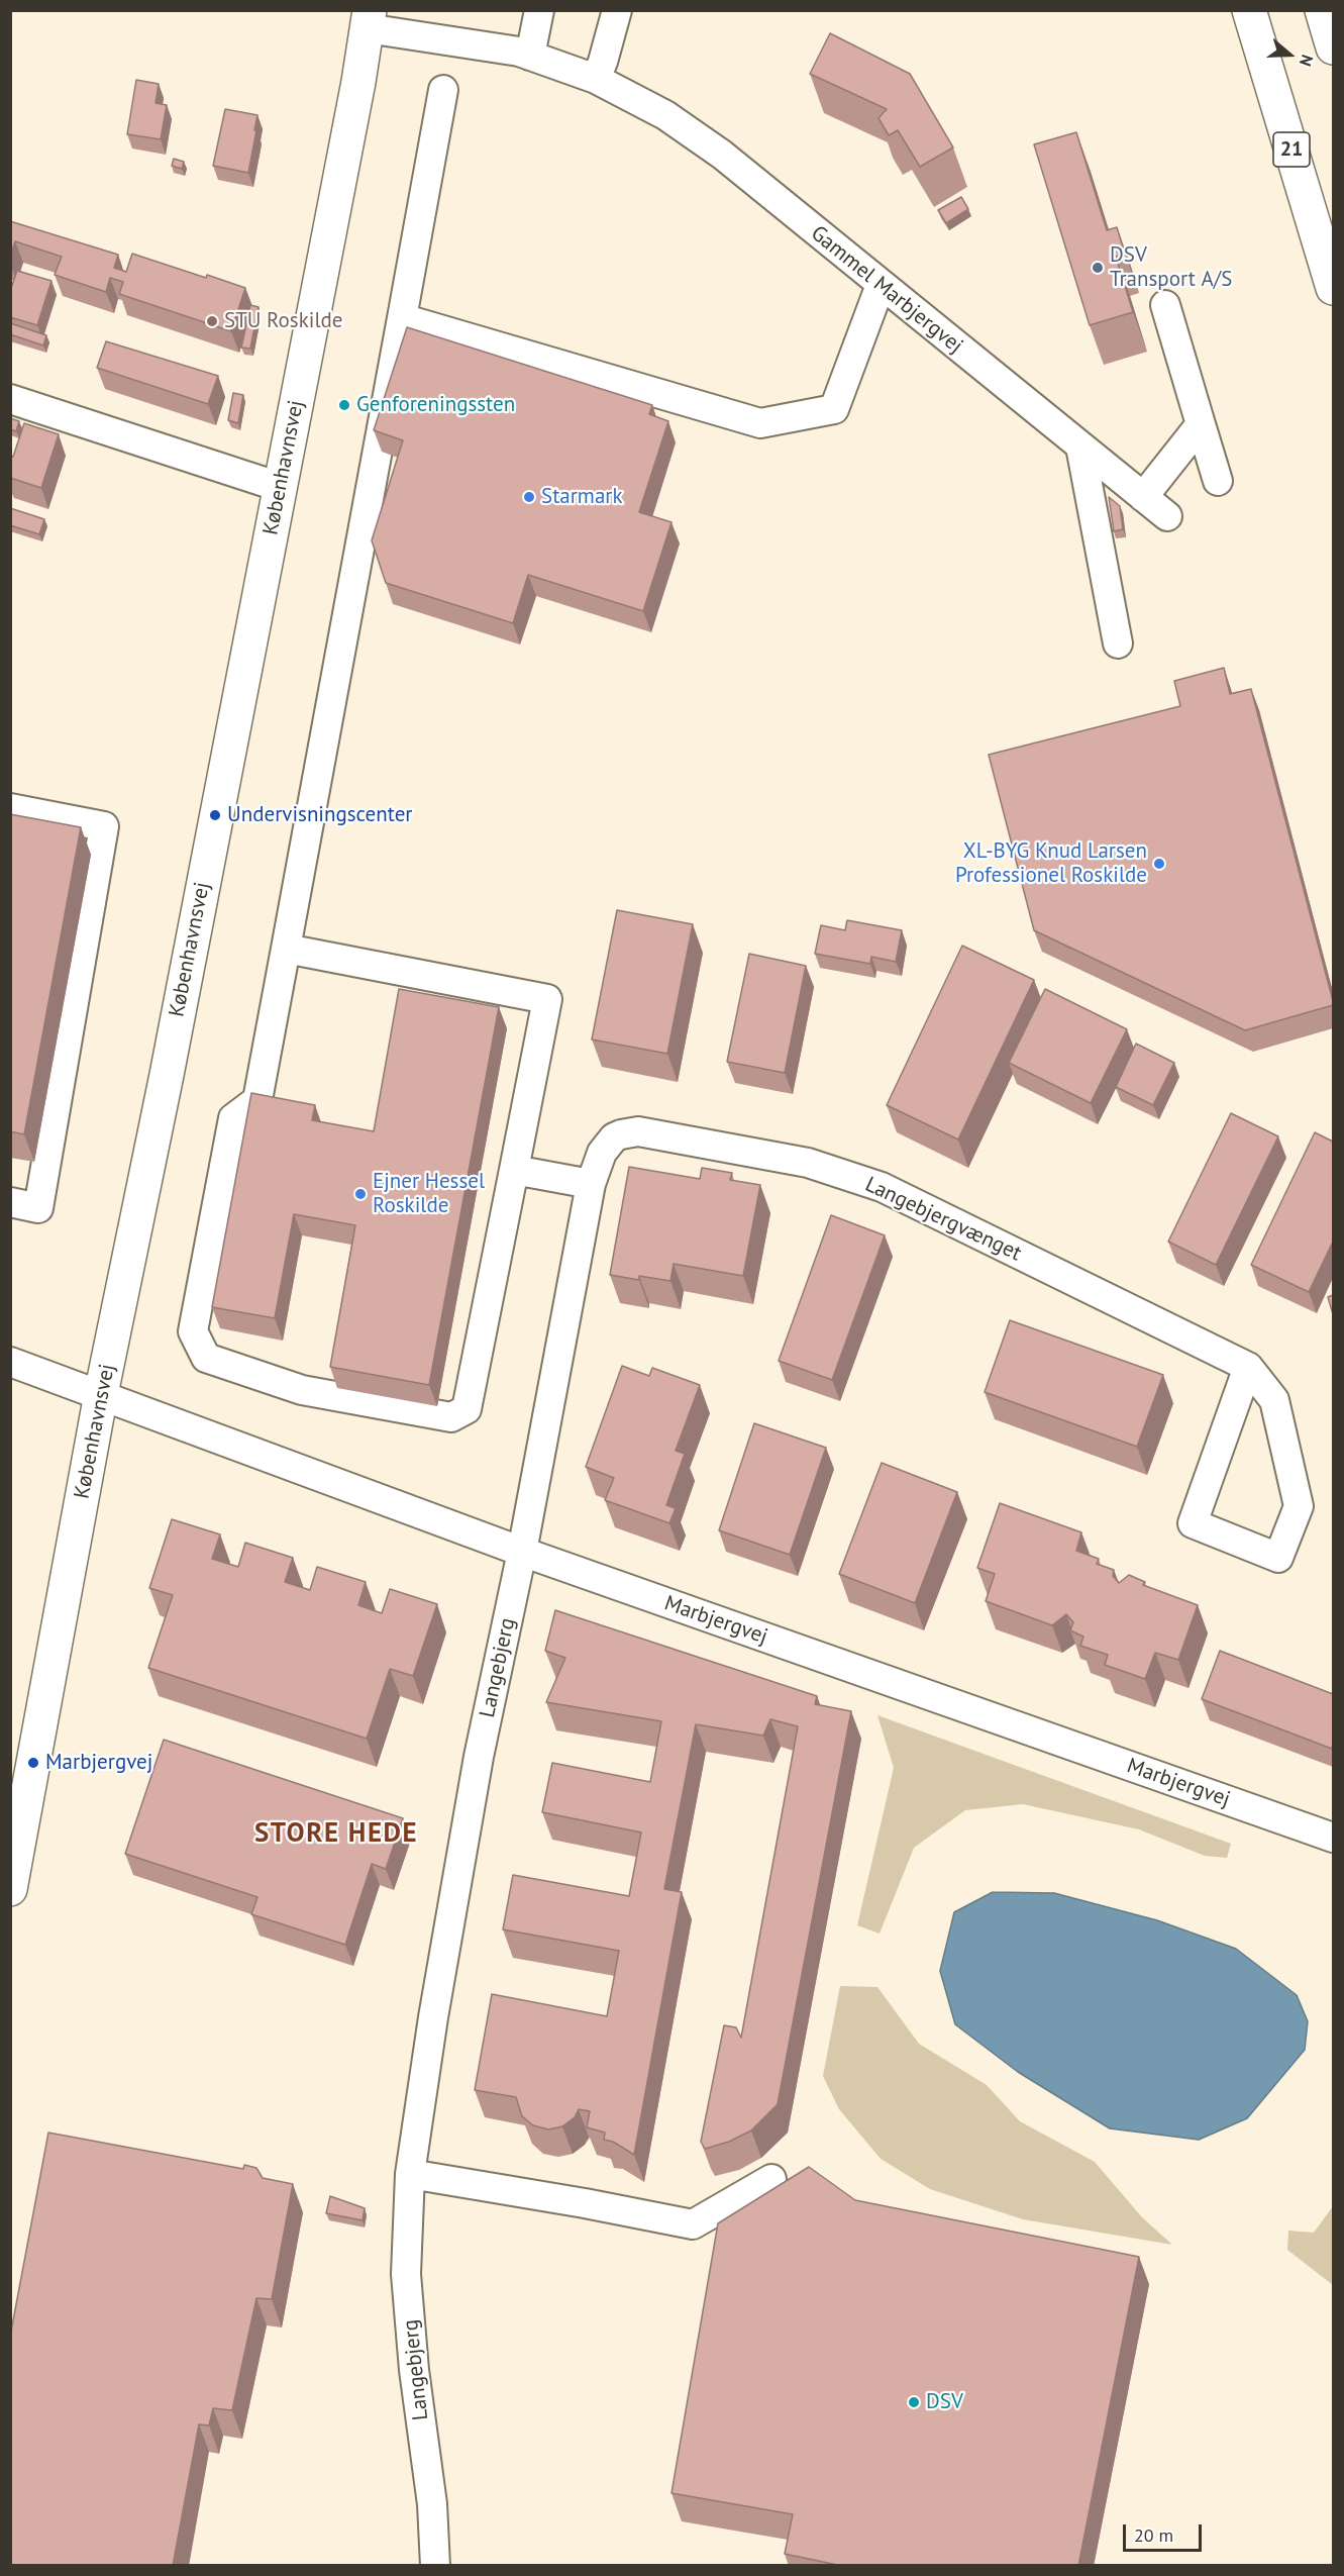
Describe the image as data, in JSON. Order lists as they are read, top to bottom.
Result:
{
  "streets": {
    "main road": ["21", "Københavnsvej"],
    "street": [
      "Gammel Marbjergvej",
      "Langebjergvænget",
      "Marbjergvej",
      "Langebjerg"
    ]
  },
  "crossings": [
    ["Gammel Marbjergvej", "Københavnsvej"],
    ["Københavnsvej", "Marbjergvej"],
    ["Langebjergvænget", "Langebjerg"],
    ["Marbjergvej", "Langebjerg"]
  ],
  "districts": ["STORE HEDE"],
  "places": [
    "DSV Transport A/S",
    "STU Roskilde",
    "Genforeningssten",
    "Starmark",
    "Undervisningscenter",
    "XL-BYG Knud Larsen Professionel Roskilde",
    "Ejner Hessel Roskilde",
    "Marbjergvej",
    "DSV"
  ],
  "scale_bar": "20 m",
  "north": "right"
}
